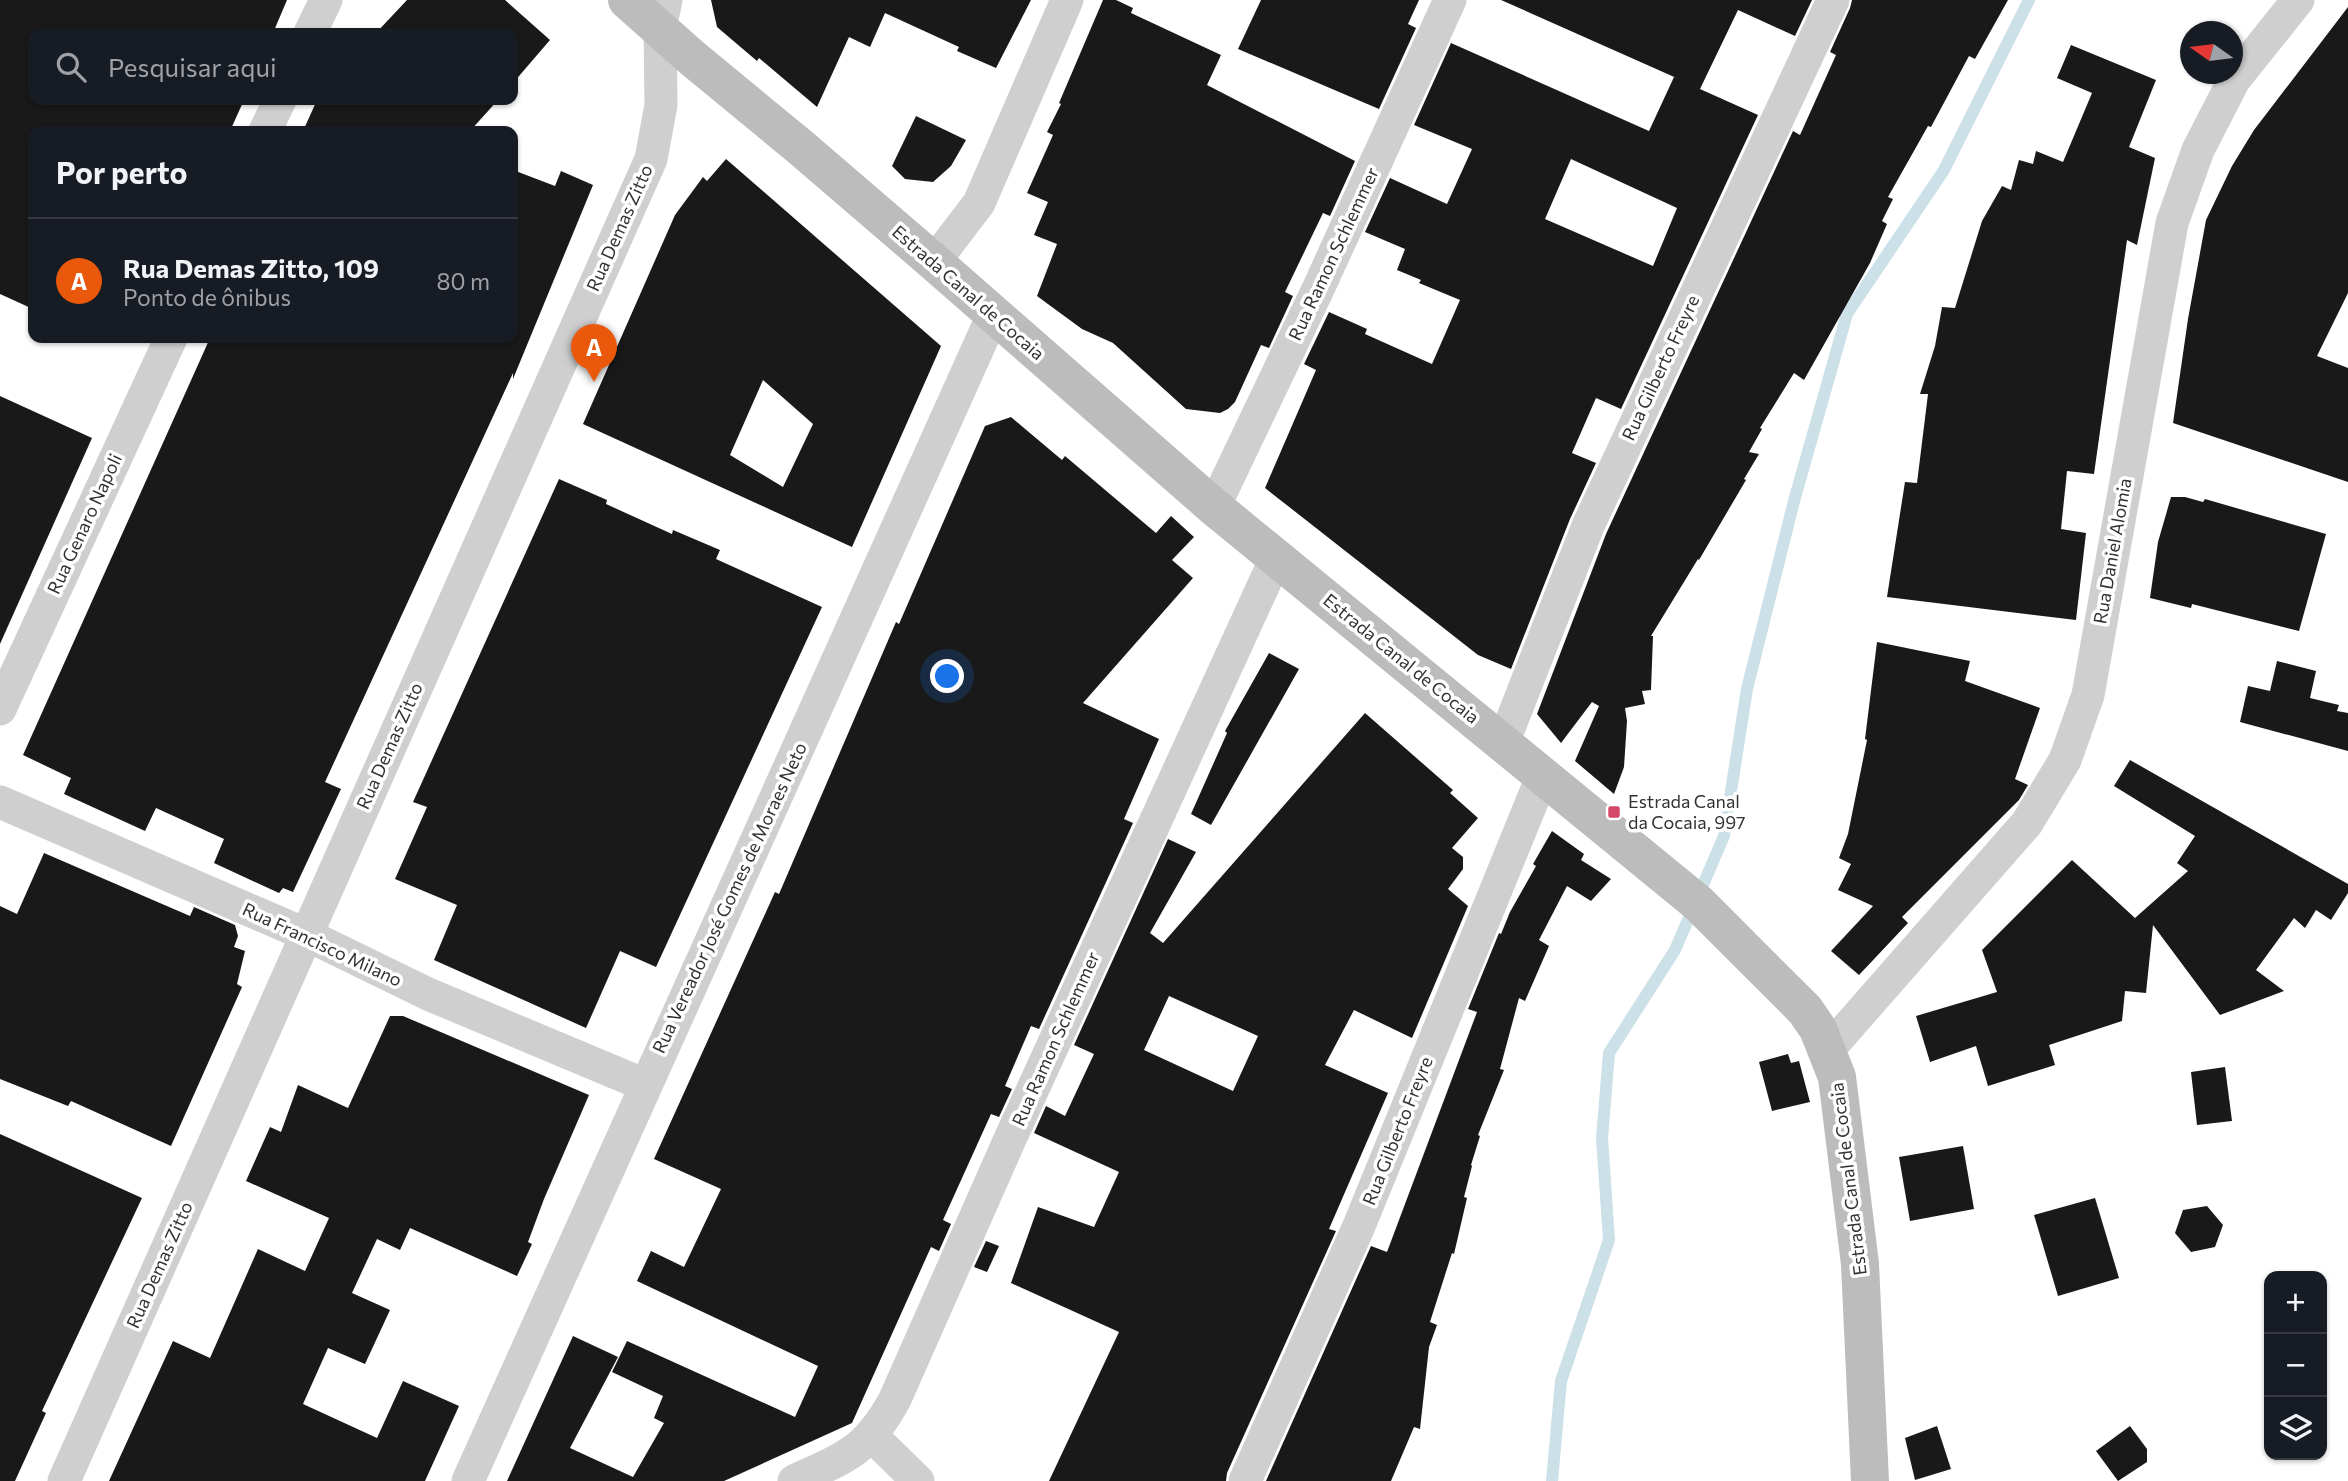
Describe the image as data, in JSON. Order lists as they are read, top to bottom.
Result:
{
  "streets": {
    "main road": ["Estrada Canal de Cocaia"],
    "street": [
      "Rua Demas Zitto",
      "Rua Ramon Schlemmer",
      "Rua Gilberto Freyre",
      "Rua Genaro Napoli",
      "Rua Daniel Alomia",
      "Rua Vereador José Gomes de Moraes Neto",
      "Rua Francisco Milano"
    ]
  },
  "crossings": [
    ["Rua Demas Zitto", "Estrada Canal de Cocaia"],
    ["Rua Demas Zitto", "Rua Francisco Milano"],
    ["Rua Ramon Schlemmer", "Estrada Canal de Cocaia"],
    ["Estrada Canal de Cocaia", "Rua Gilberto Freyre"],
    ["Estrada Canal de Cocaia", "Rua Daniel Alomia"],
    ["Estrada Canal de Cocaia", "Rua Vereador José Gomes de Moraes Neto"],
    ["Rua Vereador José Gomes de Moraes Neto", "Rua Francisco Milano"]
  ],
  "places": {
    "transit": ["Estrada Canal da Cocaia, 997"]
  },
  "north": "left",
  "page": {
    "search": "Pesquisar aqui",
    "heading": "Por perto",
    "list": [
      {
        "mark": "A",
        "name": "Rua Demas Zitto, 109",
        "note": "Ponto de ônibus",
        "value": "80 m"
      }
    ],
    "pins": "A",
    "map_buttons": ["+", "−"]
  }
}
